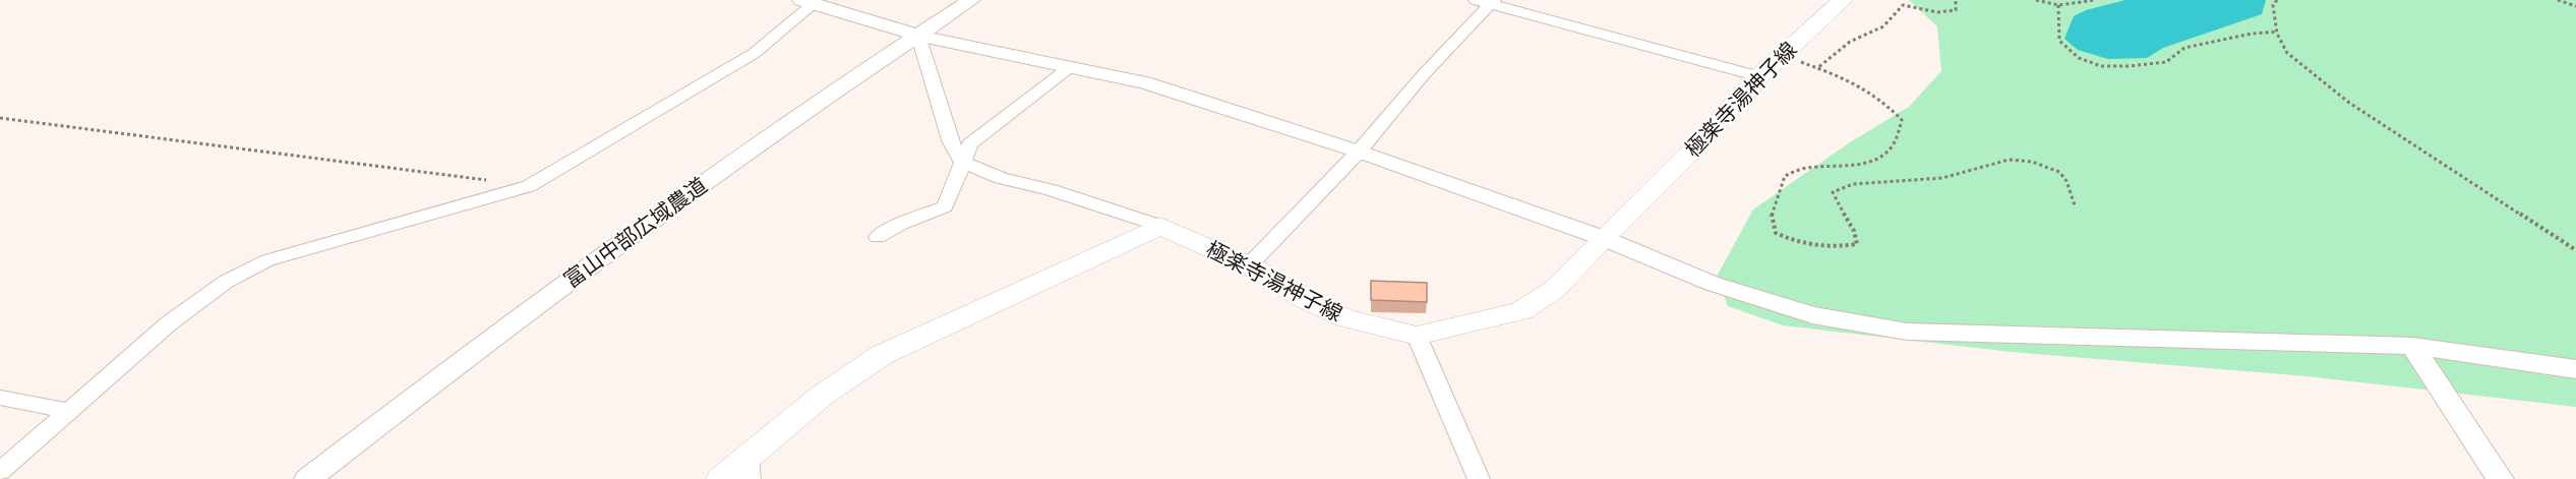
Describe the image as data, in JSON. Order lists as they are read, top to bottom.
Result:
{
  "streets": {
    "main road": ["極楽寺湯神子線"],
    "street": ["富山中部広域農道"]
  }
}
